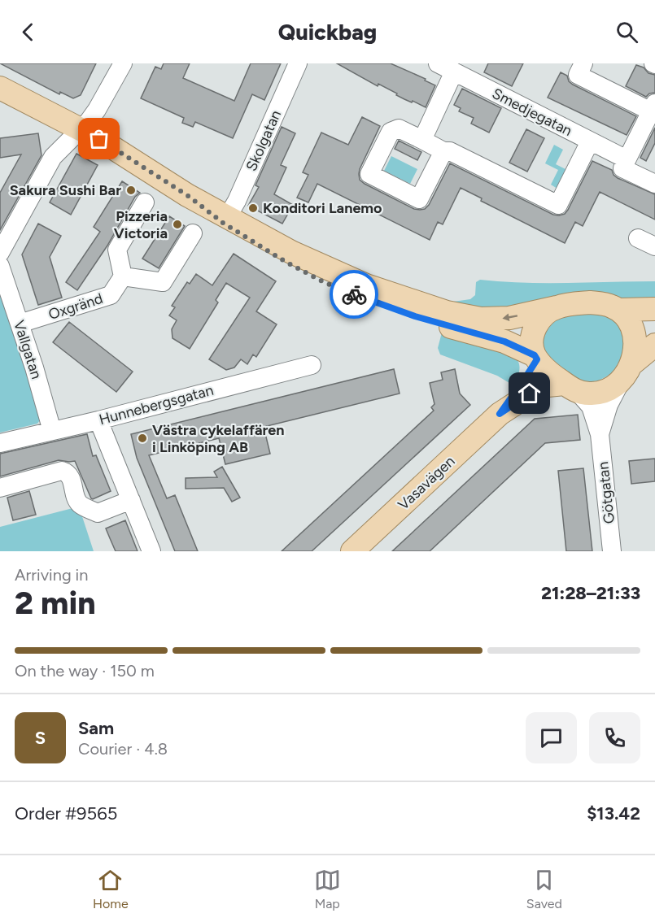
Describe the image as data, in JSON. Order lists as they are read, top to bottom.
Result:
{
  "streets": {
    "main road": ["Vasavägen"],
    "street": [
      "Smedjegatan",
      "Skolgatan",
      "Oxgränd",
      "Vallgatan",
      "Hunnebergsgatan",
      "Götgatan"
    ]
  },
  "crossings": [
    ["Oxgränd", "Vallgatan"],
    ["Vallgatan", "Hunnebergsgatan"],
    ["Vasavägen", "Götgatan"]
  ],
  "places": [
    "Sakura Sushi Bar",
    "Konditori Lanemo",
    "Pizzeria Victoria",
    "Västra cykelaffären i Linköping AB"
  ],
  "page": {
    "header": "Quickbag",
    "heading": ["2 min", "Arriving in", "21:28–21:33"],
    "panel": [
      "Sam",
      "Courier · 4.8",
      "Order #9565",
      "$13.42"
    ],
    "bar": "On the way · 150 m",
    "round": "S",
    "tabs": ["Home", "Map", "Saved"]
  }
}
